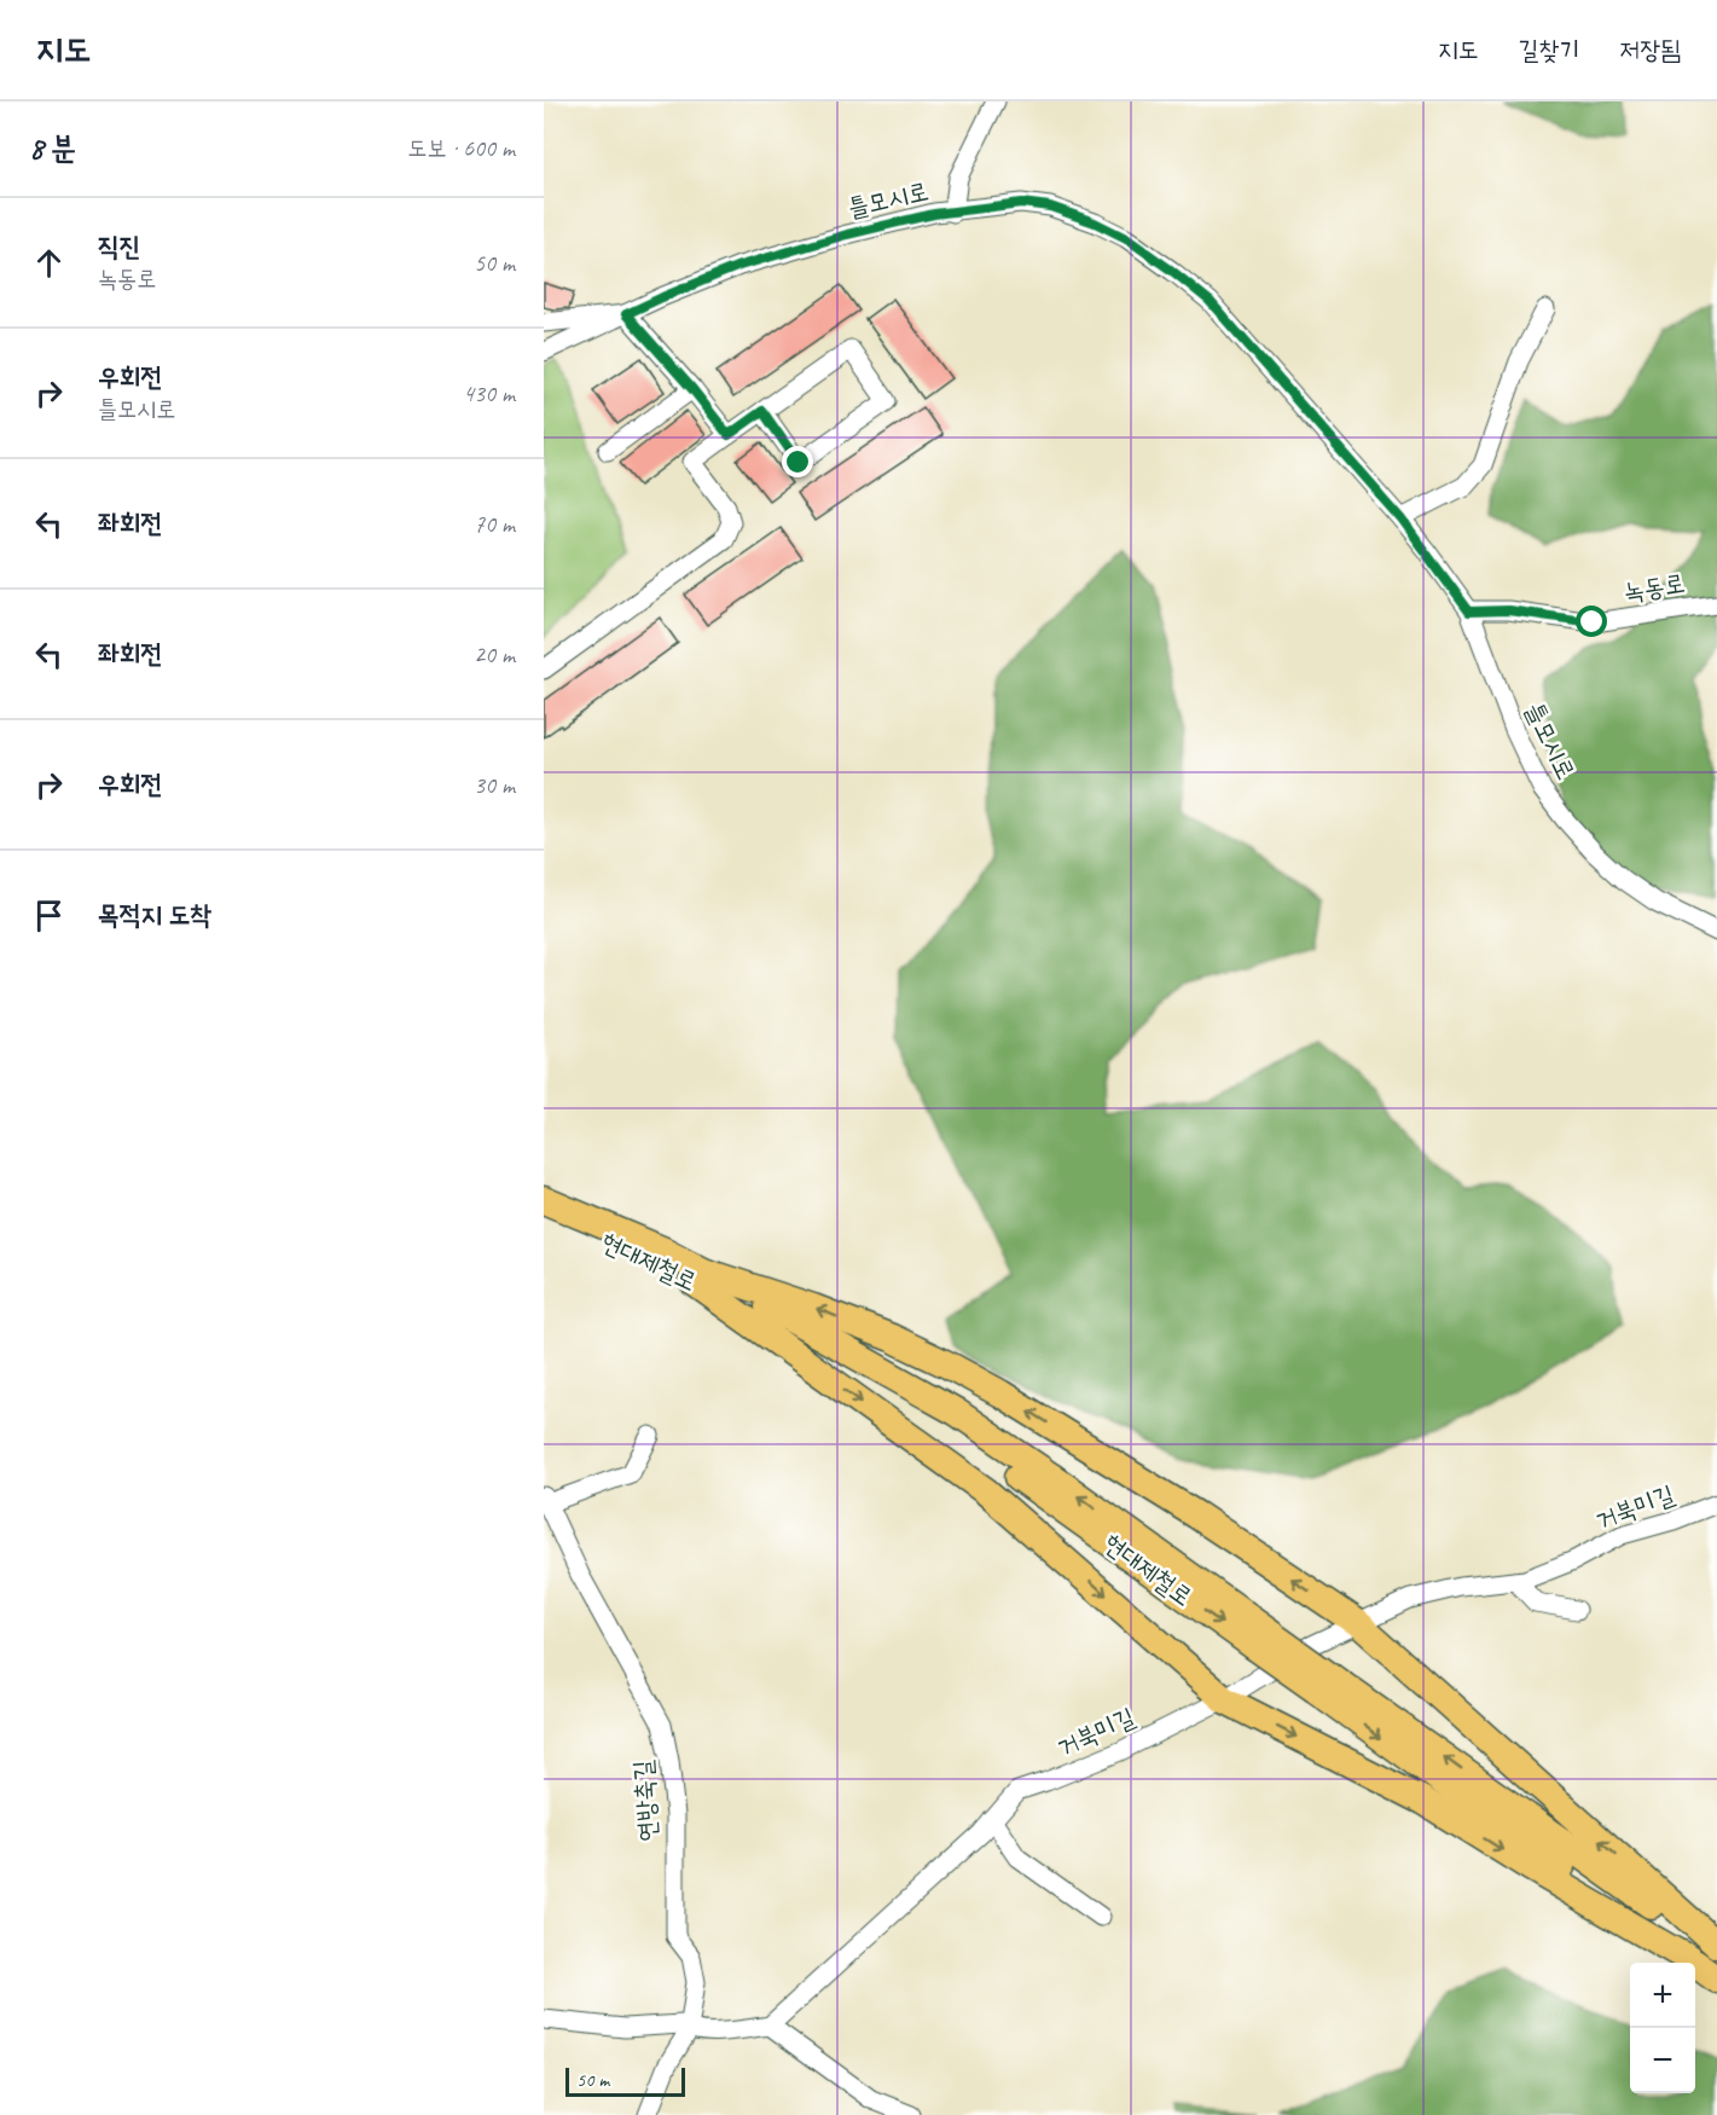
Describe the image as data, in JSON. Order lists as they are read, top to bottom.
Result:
{
  "streets": {
    "highway": ["현대제철로"],
    "street": [
      "틀모시로",
      "녹동로",
      "거북미길",
      "연방축길"
    ]
  },
  "crossings": [
    ["틀모시로", "녹동로"]
  ],
  "scale_bar": "50 m",
  "page": {
    "header": "지도",
    "nav": ["지도", "길찾기", "저장됨"],
    "heading": ["8 분", "도보 · 600 m"],
    "list": [
      ["직진", "녹동로", "50 m"],
      ["우회전", "틀모시로", "430 m"],
      ["좌회전", "70 m"],
      ["좌회전", "20 m"],
      ["우회전", "30 m"],
      "목적지 도착"
    ],
    "map_buttons": ["+", "−"],
    "scale": "50 m"
  }
}
